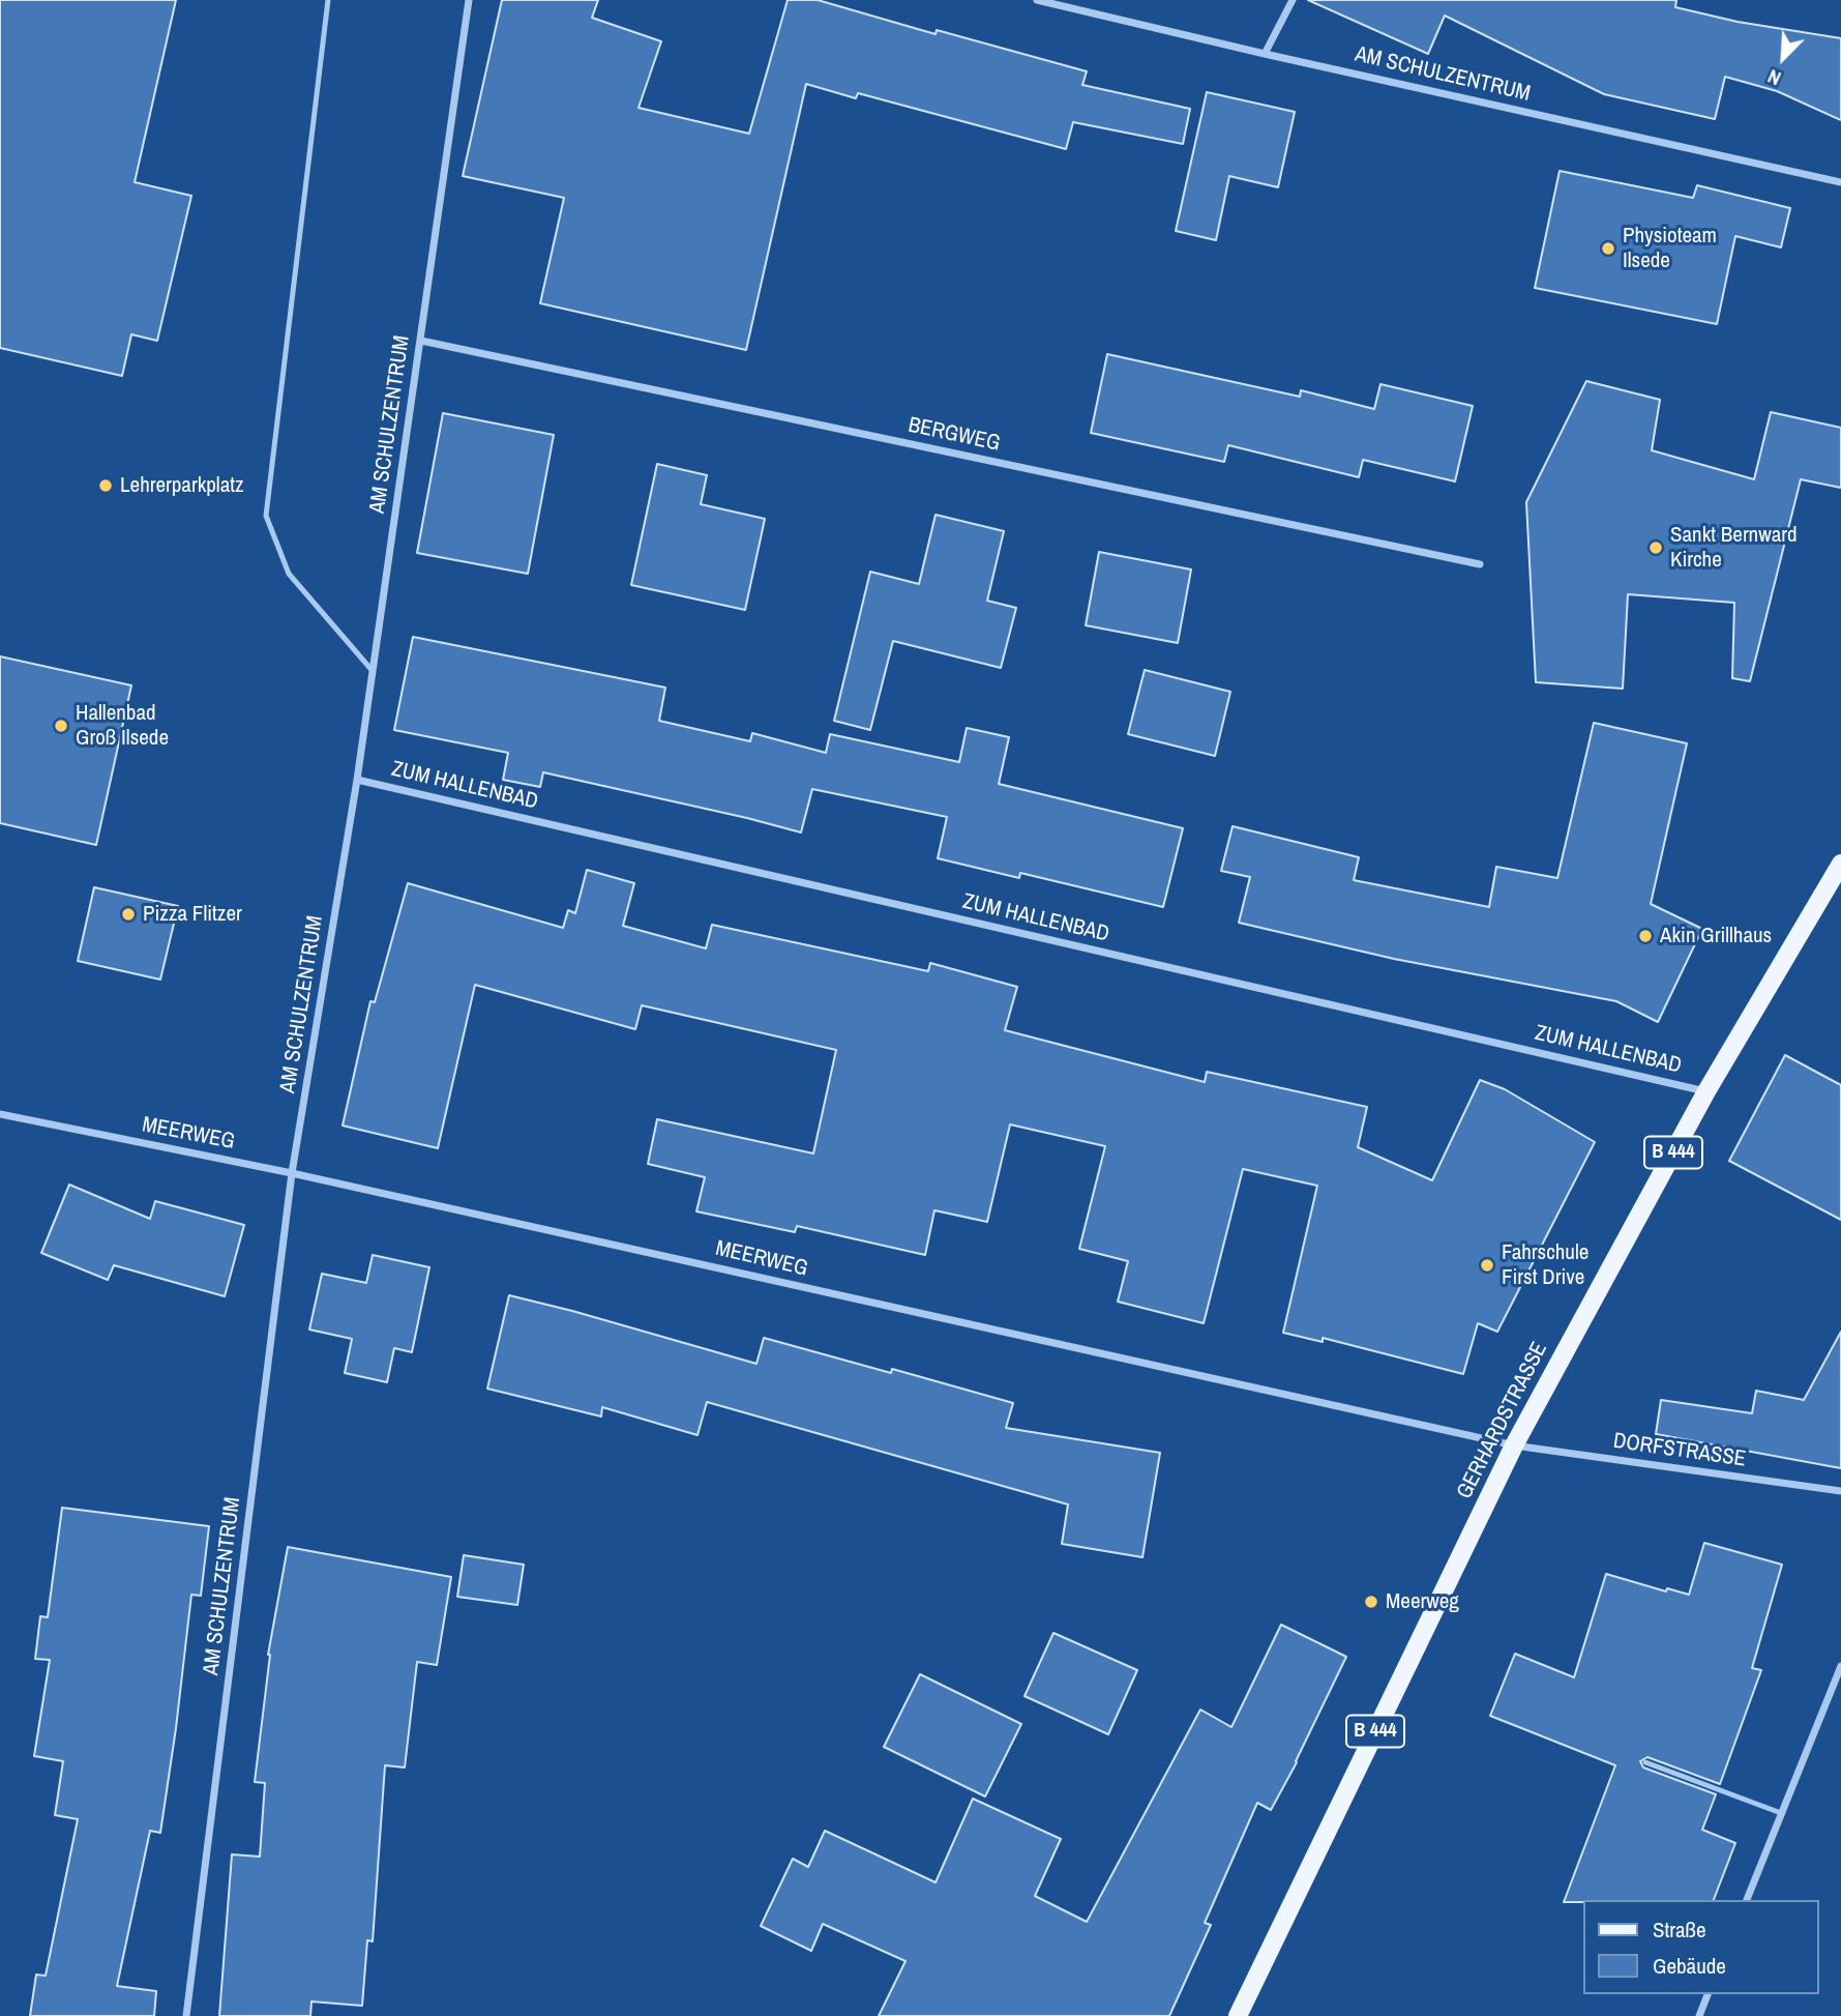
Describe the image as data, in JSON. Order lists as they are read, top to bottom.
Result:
{
  "streets": {
    "main road": ["B 444", "GERHARDSTRASSE"],
    "street": [
      "AM SCHULZENTRUM",
      "BERGWEG",
      "ZUM HALLENBAD",
      "MEERWEG",
      "DORFSTRASSE"
    ]
  },
  "crossings": [
    ["AM SCHULZENTRUM", "BERGWEG"],
    ["AM SCHULZENTRUM", "ZUM HALLENBAD"],
    ["AM SCHULZENTRUM", "MEERWEG"],
    ["ZUM HALLENBAD", "GERHARDSTRASSE"],
    ["MEERWEG", "GERHARDSTRASSE"],
    ["MEERWEG", "DORFSTRASSE"],
    ["GERHARDSTRASSE", "DORFSTRASSE"]
  ],
  "places": [
    "Physioteam Ilsede",
    "Lehrerparkplatz",
    "Sankt Bernward Kirche",
    "Hallenbad Groß Ilsede",
    "Pizza Flitzer",
    "Akin Grillhaus",
    "Fahrschule First Drive",
    "Meerweg"
  ],
  "legend": ["Straße", "Gebäude"],
  "north": "bottom left"
}
